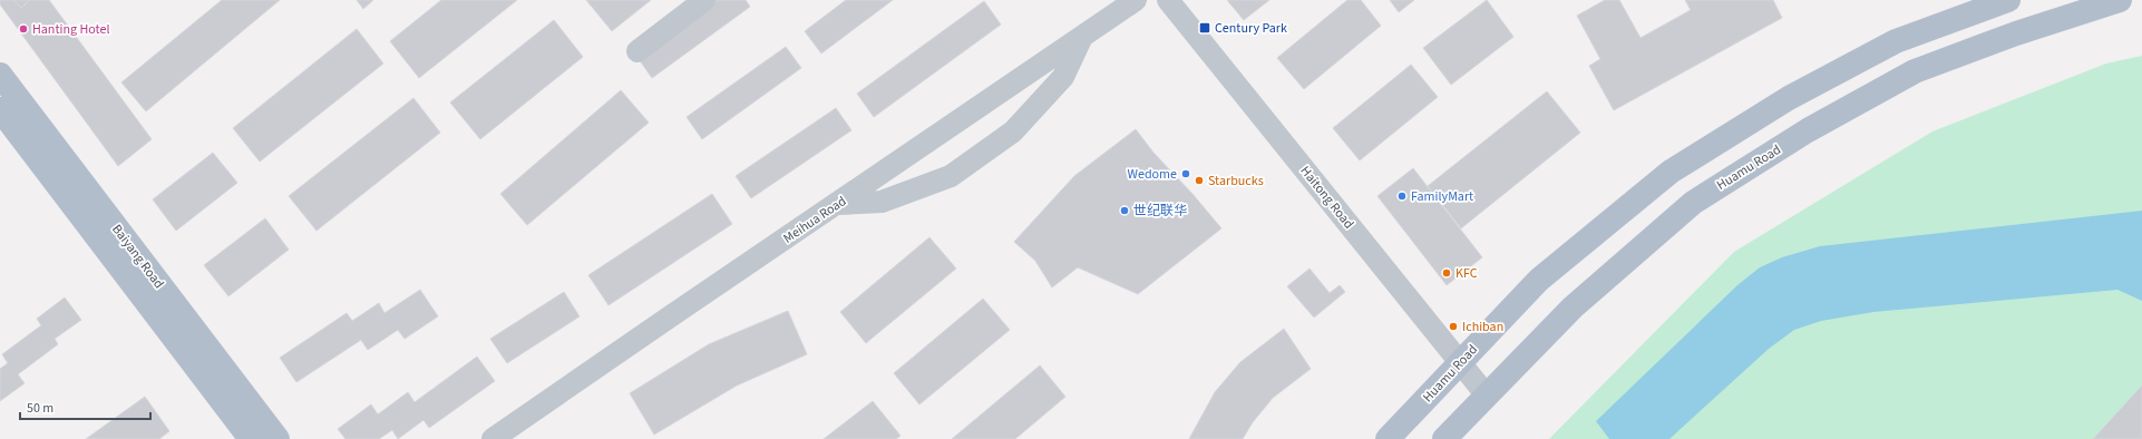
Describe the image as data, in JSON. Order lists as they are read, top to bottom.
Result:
{
  "streets": {
    "main road": ["Huamu Road", "Baiyang Road"],
    "street": ["Haitong Road", "Meihua Road"]
  },
  "crossings": [
    ["Huamu Road", "Haitong Road"]
  ],
  "places": {
    "transit": ["Century Park"],
    "other": [
      "Hanting Hotel",
      "Wedome",
      "Starbucks",
      "FamilyMart",
      "世纪联华",
      "KFC",
      "Ichiban"
    ]
  },
  "scale_bar": "50 m"
}
